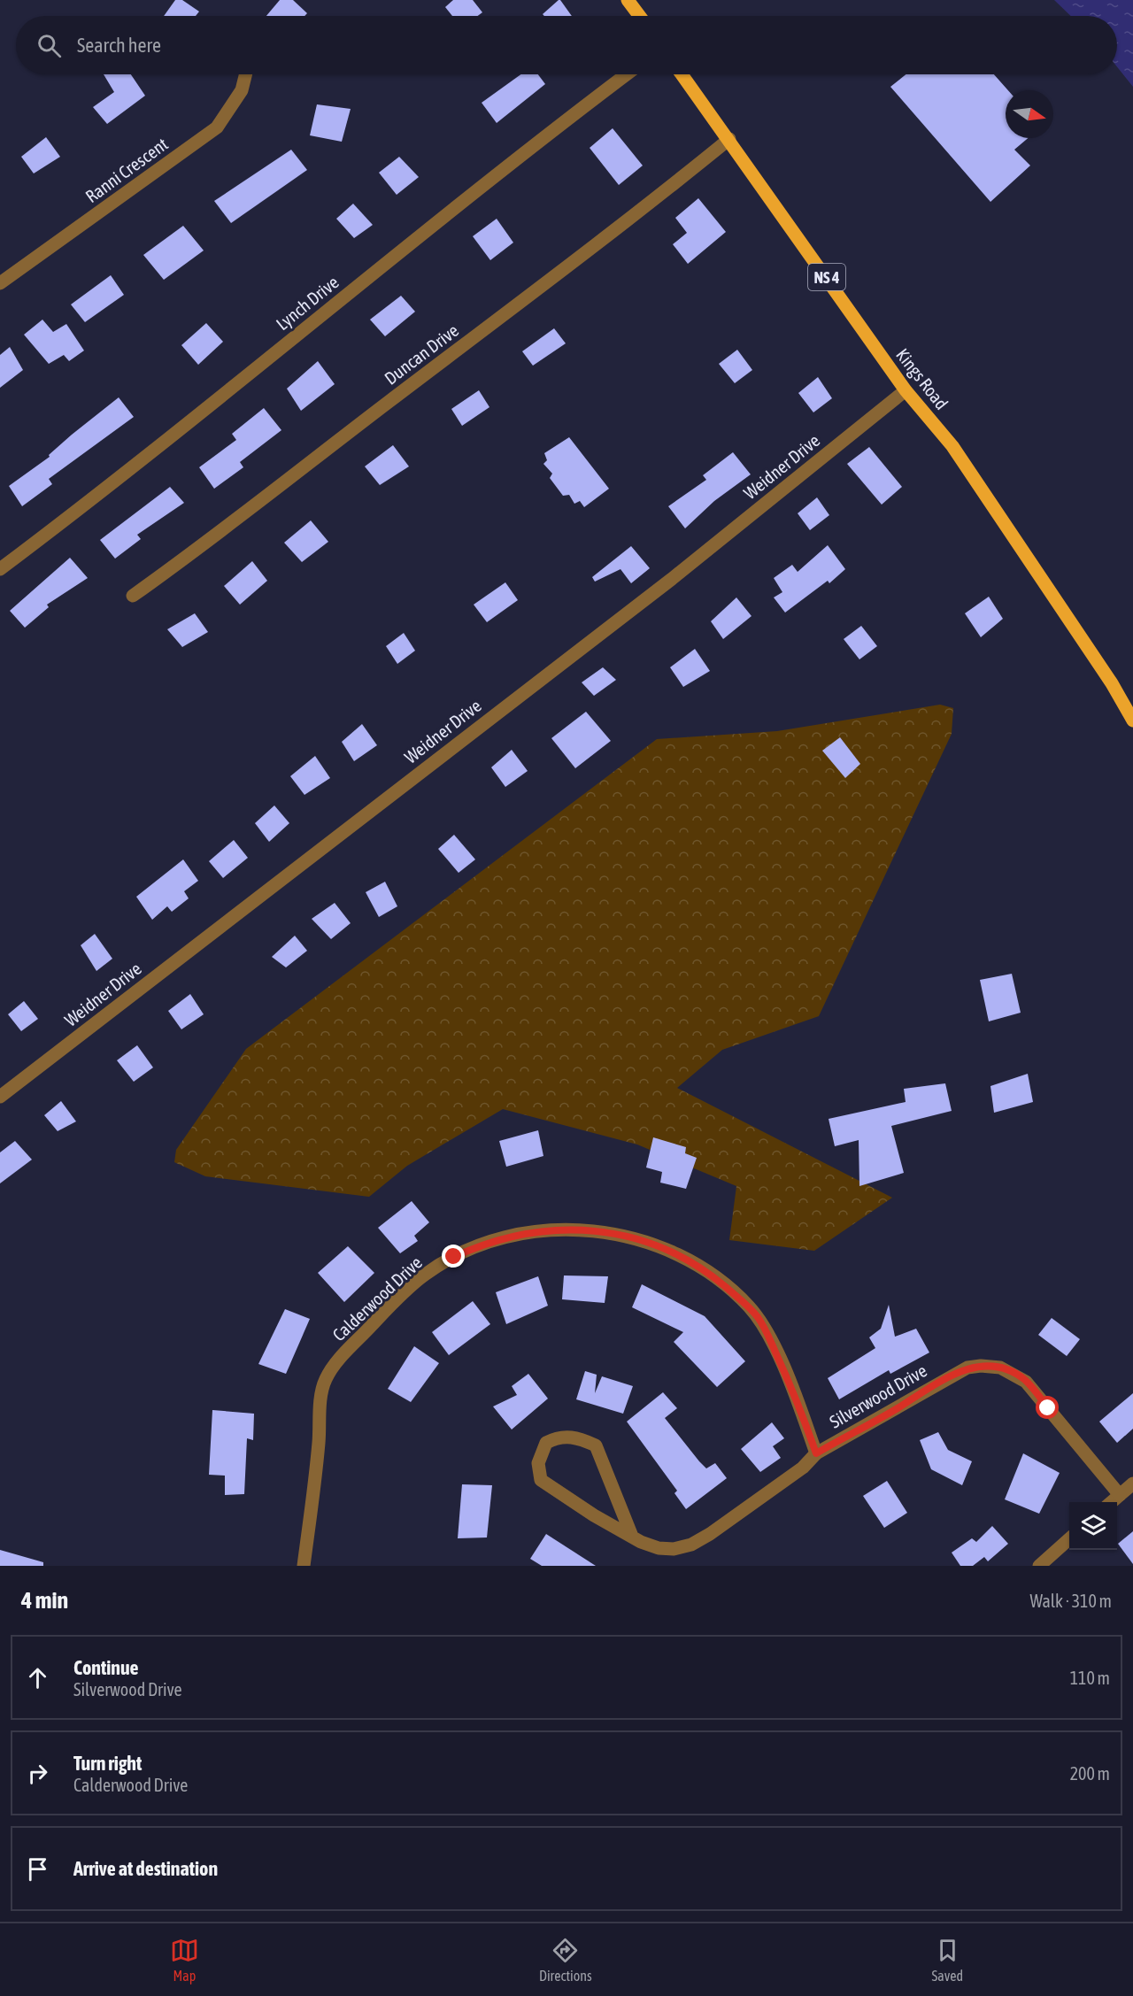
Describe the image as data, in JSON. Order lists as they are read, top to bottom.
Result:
{
  "streets": {
    "main road": ["NS 4", "Kings Road"],
    "street": [
      "Ranni Crescent",
      "Lynch Drive",
      "Duncan Drive",
      "Weidner Drive",
      "Calderwood Drive",
      "Silverwood Drive"
    ]
  },
  "crossings": [
    ["Duncan Drive", "Kings Road"],
    ["Kings Road", "Weidner Drive"],
    ["Calderwood Drive", "Silverwood Drive"]
  ],
  "north": "right",
  "page": {
    "search": "Search here",
    "heading": ["4 min", "Walk · 310 m"],
    "list": [
      ["Continue", "Silverwood Drive", "110 m"],
      ["Turn right", "Calderwood Drive", "200 m"],
      "Arrive at destination"
    ],
    "nav": ["Map", "Directions", "Saved"]
  }
}
